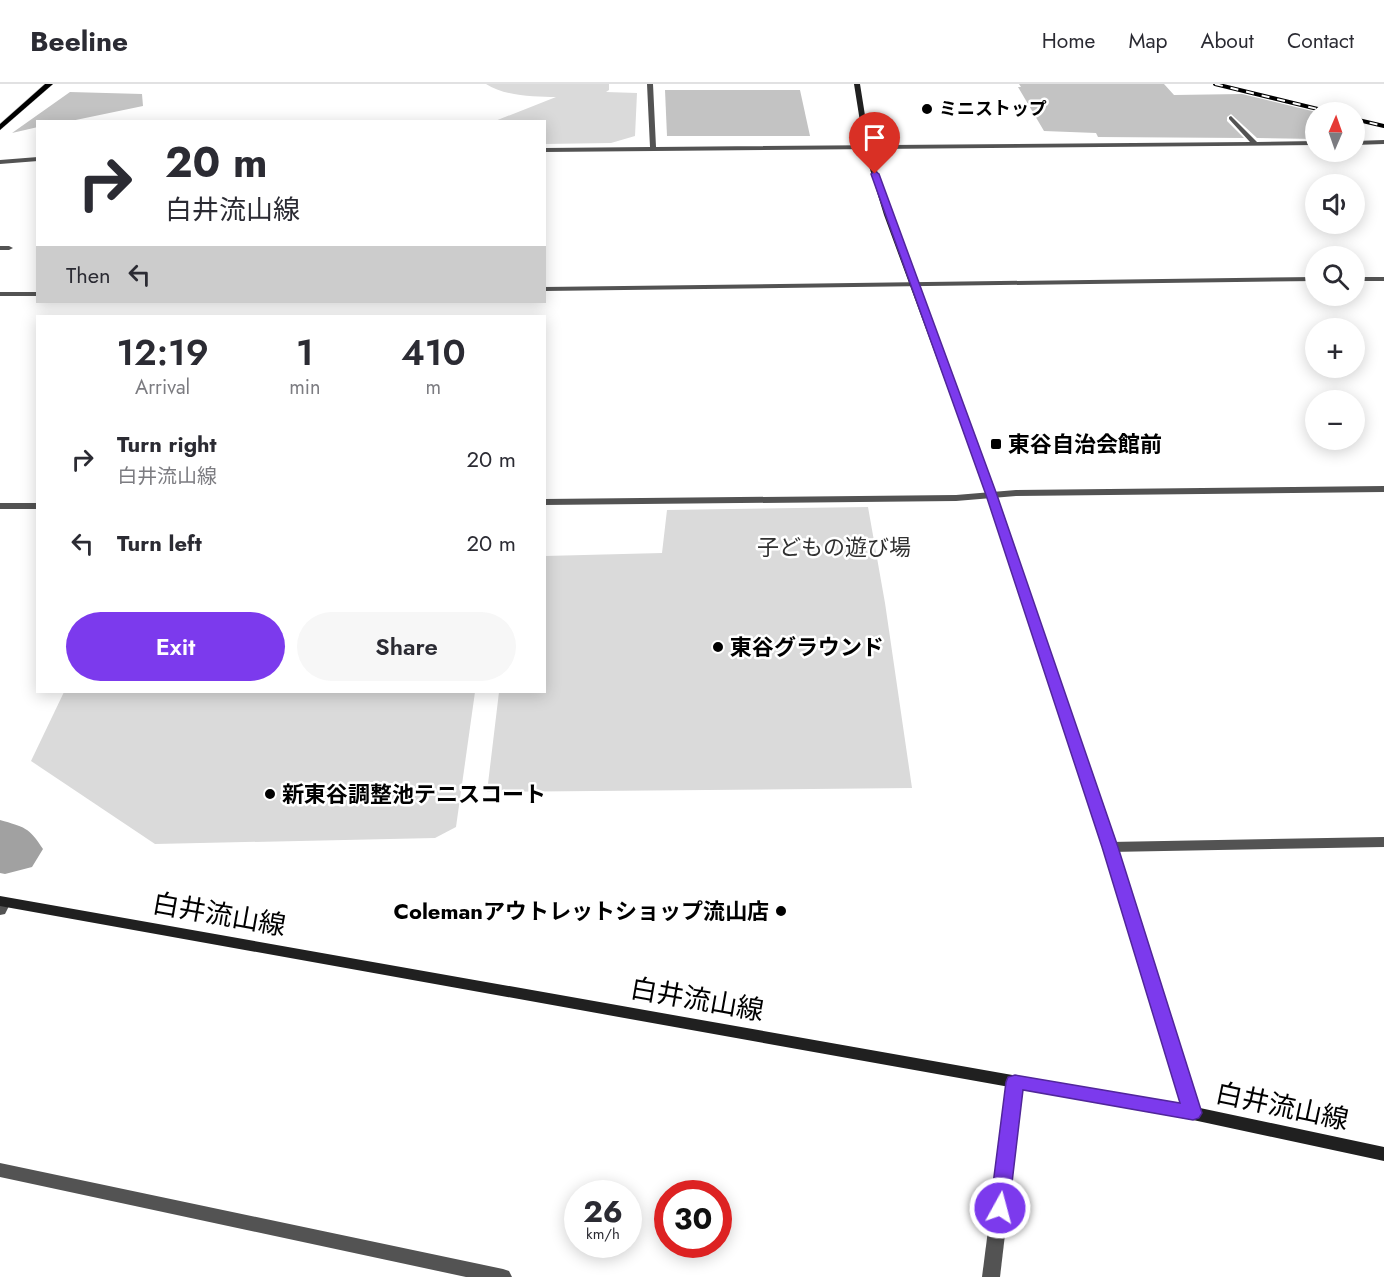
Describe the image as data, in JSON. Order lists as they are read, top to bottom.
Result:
{
  "streets": {
    "street": ["白井流山線"]
  },
  "parks": ["子どもの遊び場"],
  "places": {
    "other": [
      "ミニストップ",
      "東谷グラウンド",
      "新東谷調整池テニスコート",
      "Colemanアウトレットショップ流山店"
    ],
    "transit": ["東谷自治会館前"]
  },
  "north": "top",
  "page": {
    "header": "Beeline",
    "nav": [
      "Home",
      "Map",
      "About",
      "Contact"
    ],
    "map_buttons": ["+", "−"],
    "turn": ["20 m", "白井流山線"],
    "then": "Then",
    "eta": [
      "12:19",
      "Arrival",
      "1",
      "min",
      "410",
      "m"
    ],
    "list": [
      {
        "name": "Turn right",
        "note": "白井流山線",
        "value": "20 m"
      },
      {
        "name": "Turn left",
        "value": "20 m"
      }
    ],
    "buttons": ["Exit", "Share"],
    "speed": "26 km/h",
    "limit": "30"
  }
}
